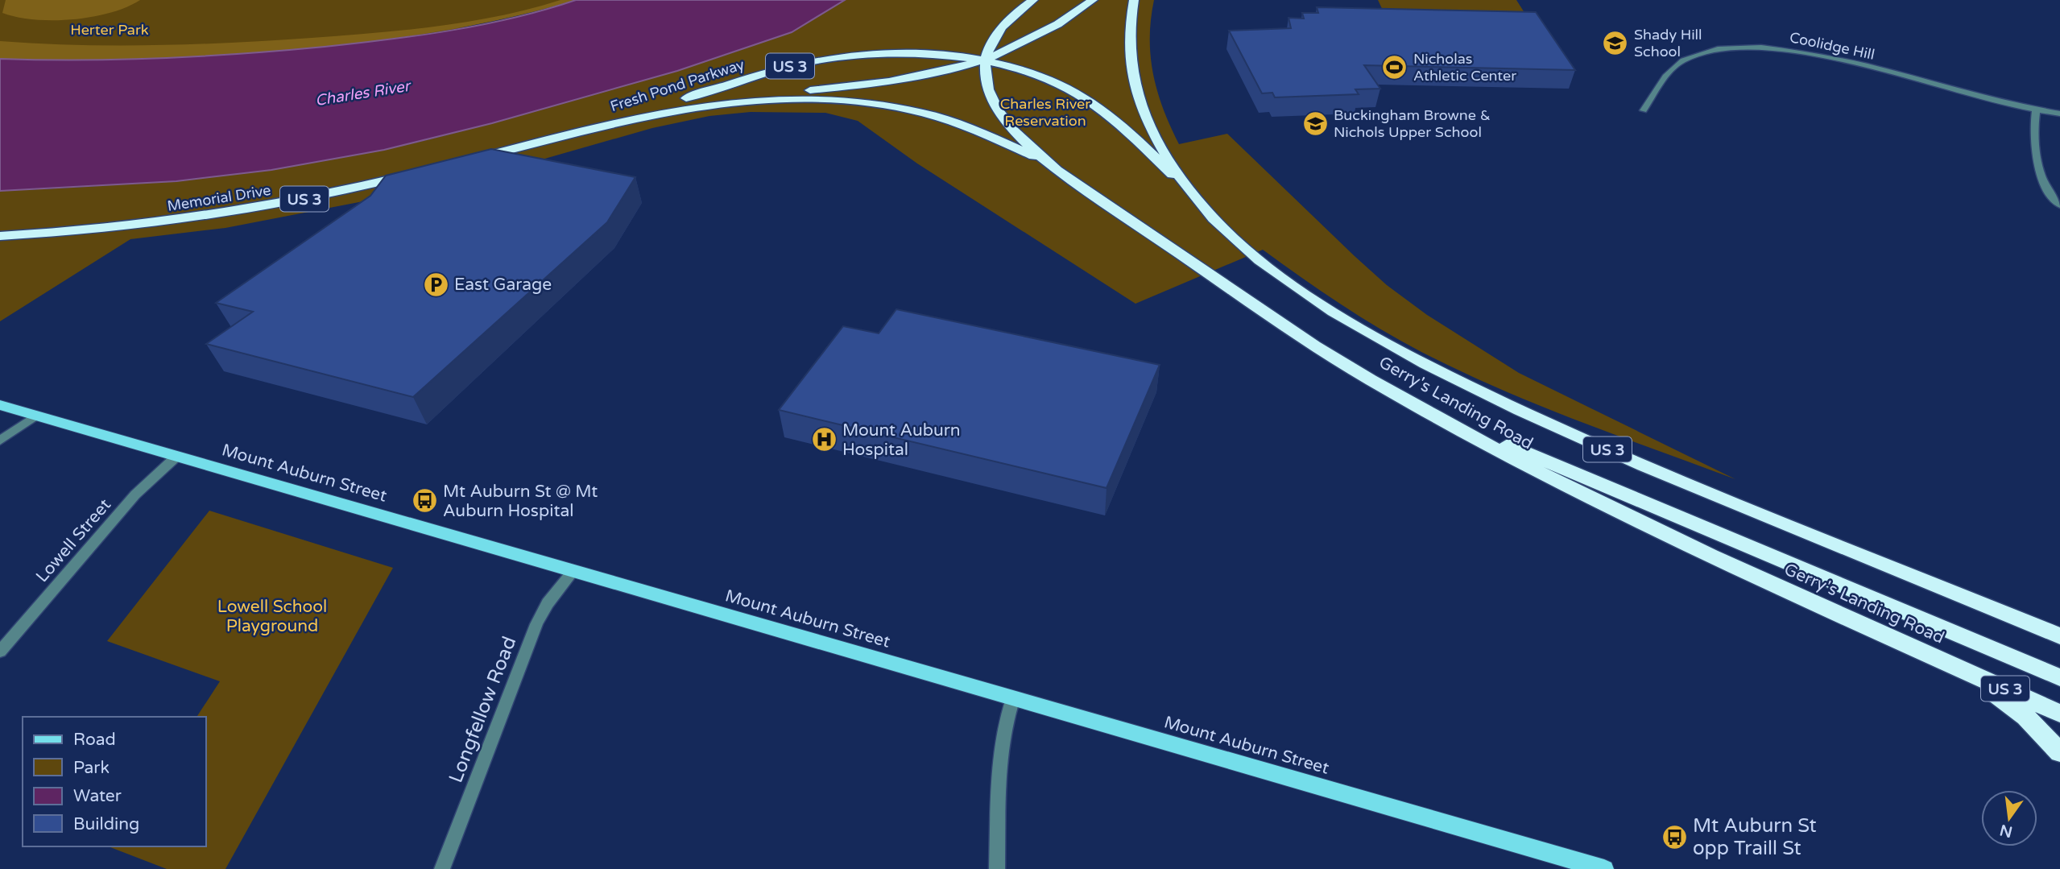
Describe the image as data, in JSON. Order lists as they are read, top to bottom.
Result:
{
  "streets": {
    "highway": [
      "US 3",
      "Fresh Pond Parkway",
      "Memorial Drive",
      "Gerry's Landing Road"
    ],
    "main road": ["Mount Auburn Street"],
    "street": ["Coolidge Hill", "Lowell Street", "Longfellow Road"]
  },
  "crossings": [
    ["US 3", "Fresh Pond Parkway"],
    ["Fresh Pond Parkway", "Gerry's Landing Road"],
    ["Mount Auburn Street", "Lowell Street"],
    ["Mount Auburn Street", "Longfellow Road"]
  ],
  "water": ["Charles River"],
  "parks": ["Herter Park", "Charles River Reservation", "Lowell School Playground"],
  "places": {
    "school or university": ["Shady Hill School", "Buckingham Browne & Nichols Upper School"],
    "sports": ["Nicholas Athletic Center"],
    "parking": ["East Garage"],
    "hospital": ["Mount Auburn Hospital"],
    "bus stop": ["Mt Auburn St @ Mt Auburn Hospital", "Mt Auburn St opp Traill St"]
  },
  "legend": [
    "Road",
    "Park",
    "Water",
    "Building"
  ],
  "north": "bottom"
}
